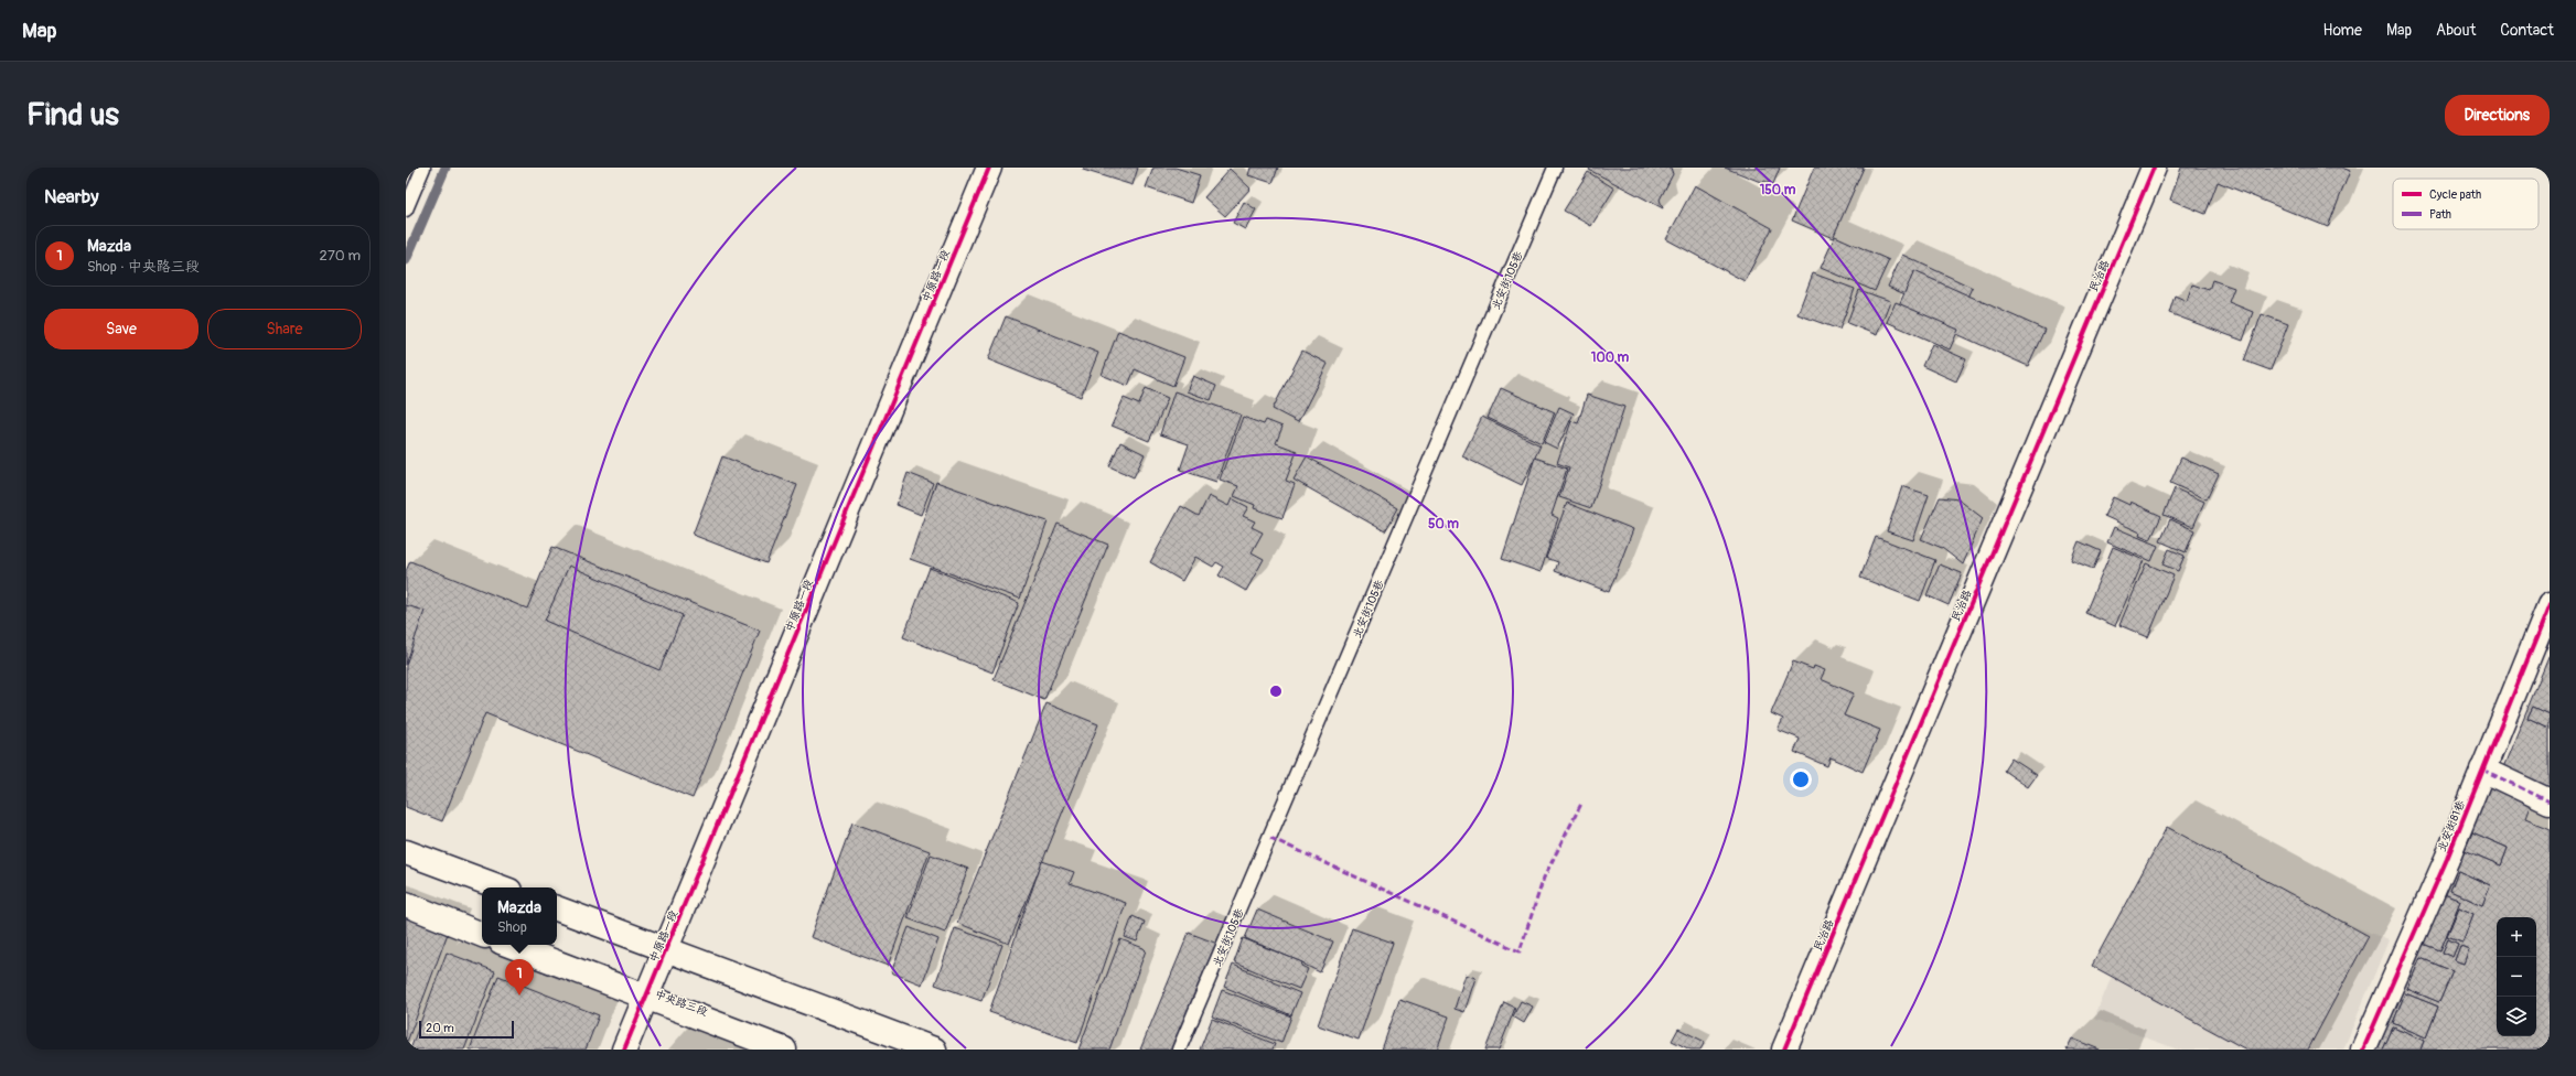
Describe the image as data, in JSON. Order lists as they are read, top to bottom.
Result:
{
  "streets": {
    "street": [
      "中原路一段",
      "民治路",
      "北安街81巷",
      "中央路三段"
    ],
    "lane": ["北安街105巷"]
  },
  "crossings": [
    ["中原路一段", "中央路三段"]
  ],
  "legend": ["Cycle path", "Path"],
  "scale_bar": "20 m",
  "page": {
    "header": "Map",
    "nav": [
      "Home",
      "Map",
      "About",
      "Contact"
    ],
    "buttons": [
      "Directions",
      ["Save", "Share"]
    ],
    "title": "Find us",
    "heading": "Nearby",
    "list": [
      {
        "mark": "1",
        "name": "Mazda",
        "note": "Shop · 中央路三段",
        "value": "270 m"
      }
    ],
    "popup": ["Mazda", "Shop"],
    "map_buttons": ["+", "−"],
    "pins": "1",
    "scale": "20 m"
  },
  "rings": ["150 m", "100 m", "50 m"]
}
